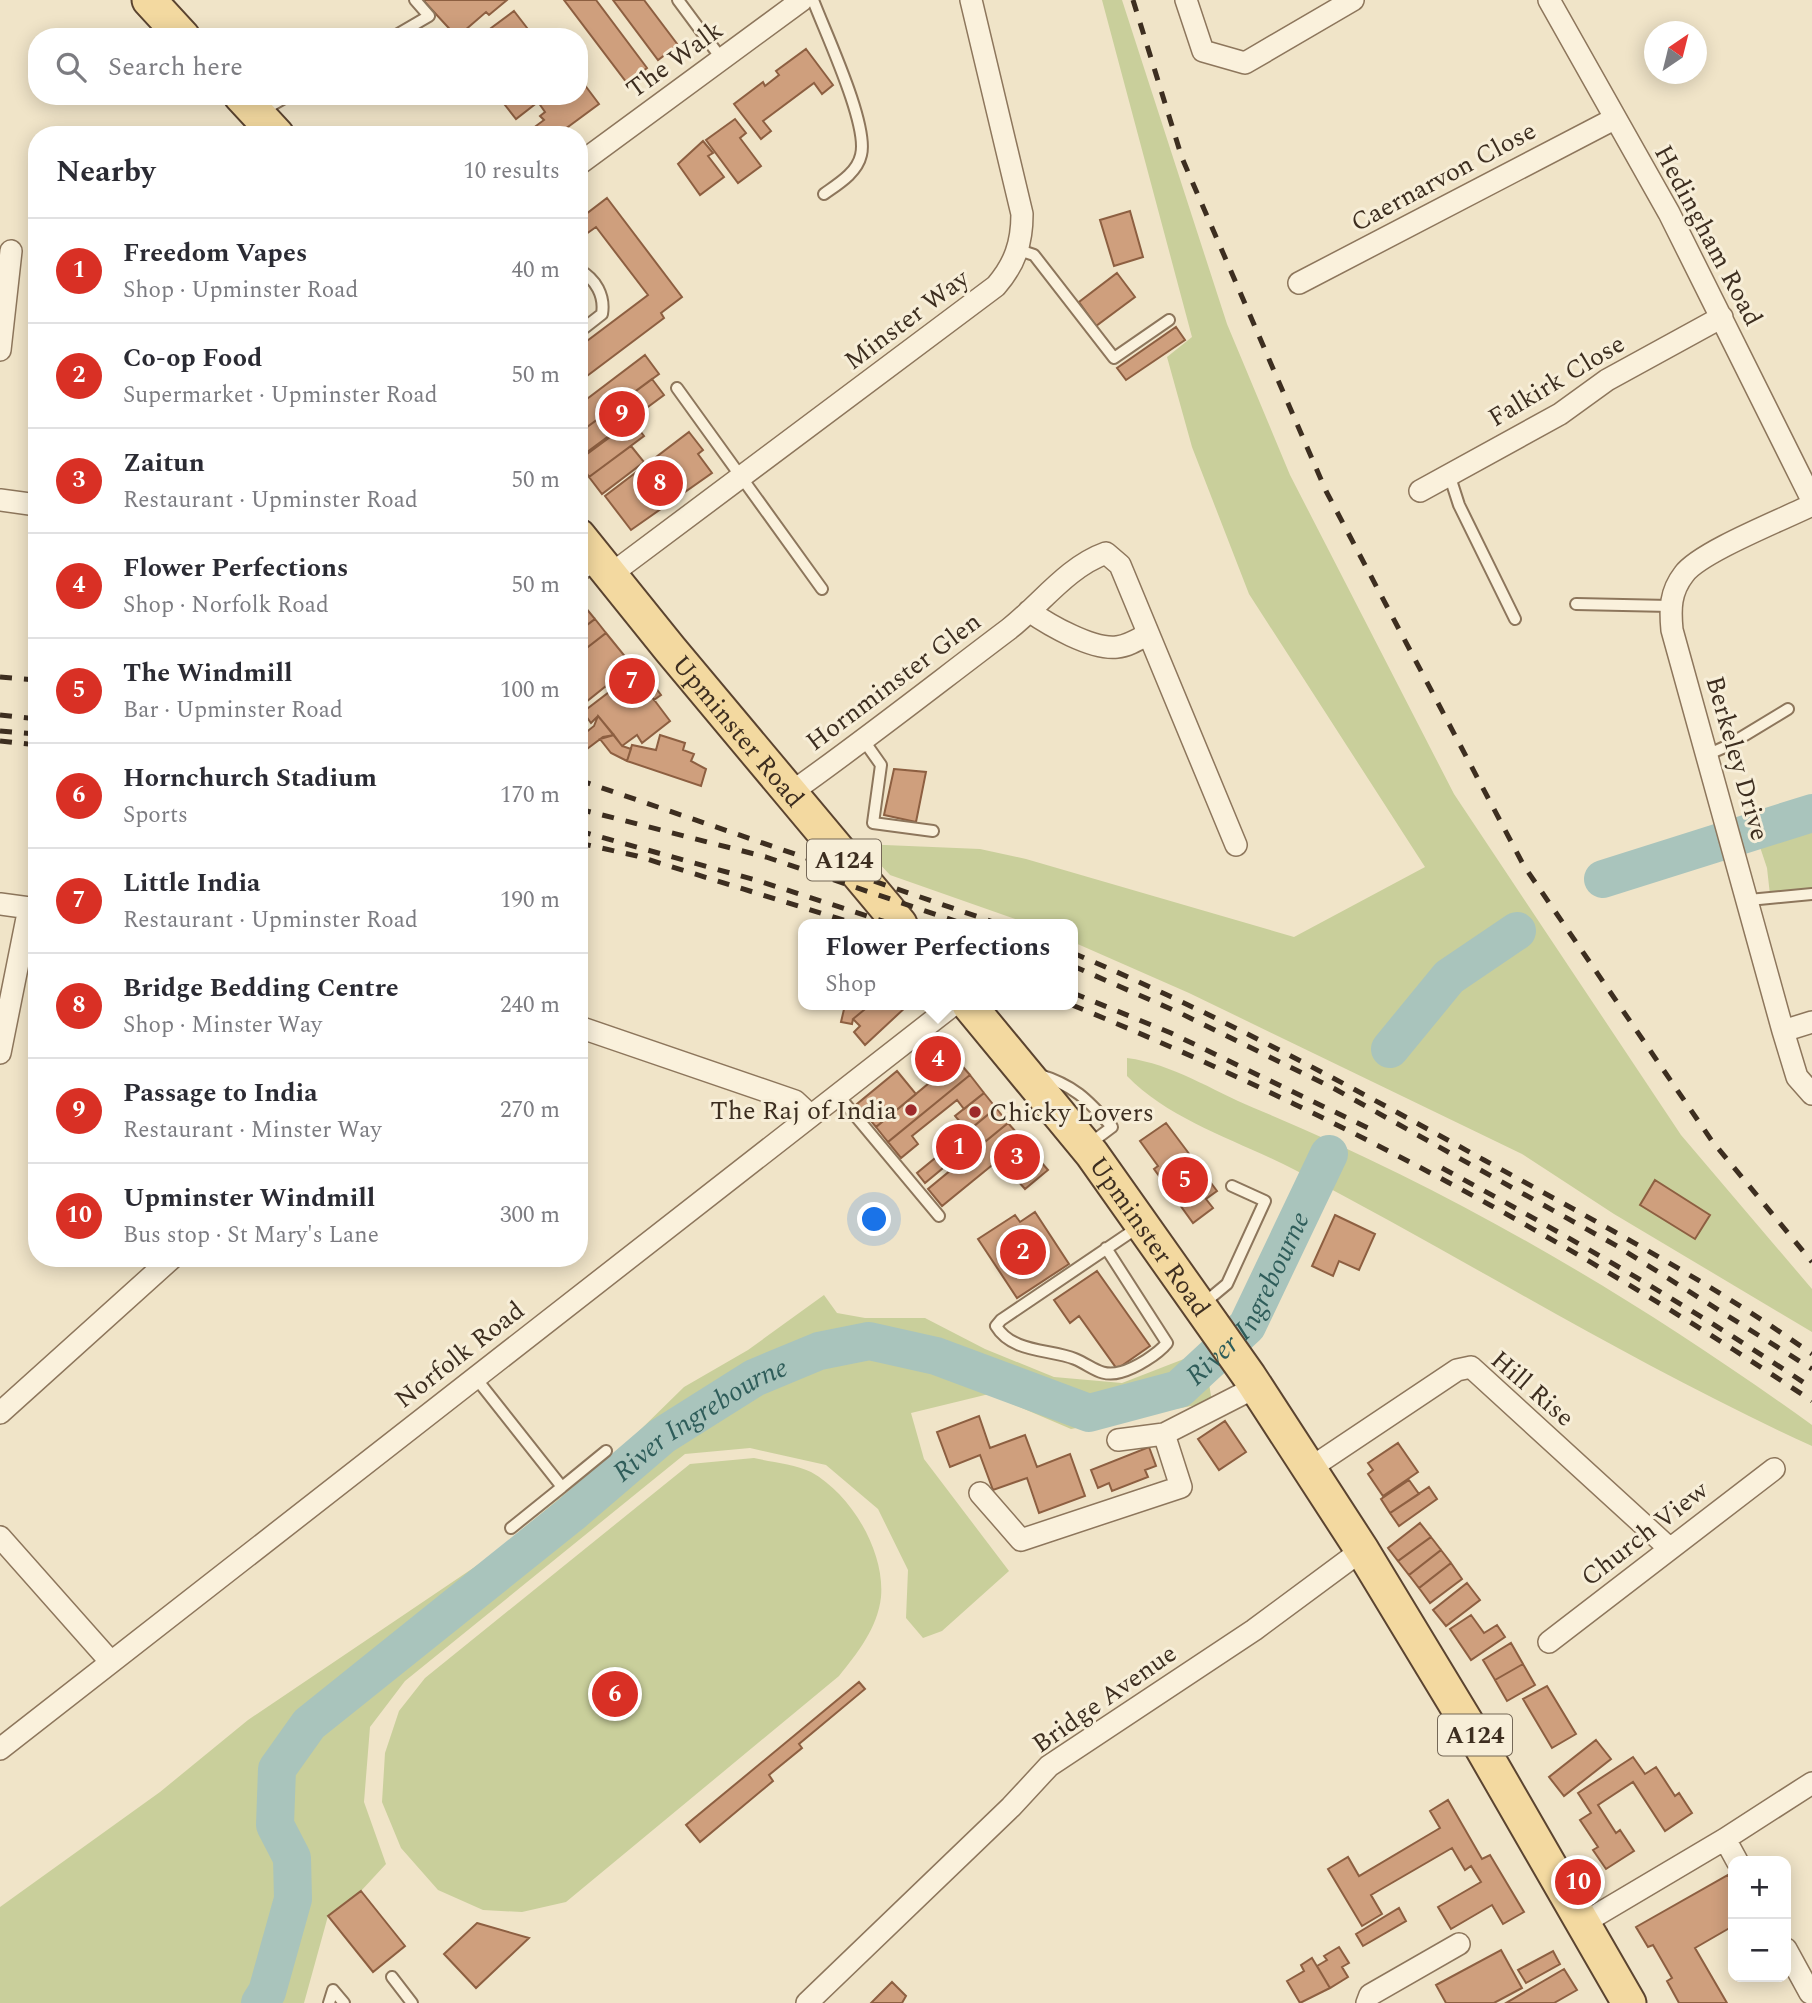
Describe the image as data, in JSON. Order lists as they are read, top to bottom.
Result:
{
  "streets": {
    "main road": ["Upminster Road", "A124"],
    "street": [
      "The Walk",
      "Caernarvon Close",
      "Hedingham Road",
      "Minster Way",
      "Falkirk Close",
      "Hornminster Glen",
      "Berkeley Drive",
      "Norfolk Road",
      "Hill Rise",
      "Church View",
      "Bridge Avenue"
    ]
  },
  "crossings": [
    ["Caernarvon Close", "Hedingham Road"],
    ["Hedingham Road", "Falkirk Close"],
    ["Minster Way", "Upminster Road"],
    ["Hornminster Glen", "Upminster Road"],
    ["Upminster Road", "A124"],
    ["Upminster Road", "Hill Rise"],
    ["Upminster Road", "Bridge Avenue"],
    ["A124", "Bridge Avenue"],
    ["Hill Rise", "Church View"]
  ],
  "water": ["River Ingrebourne"],
  "places": ["The Raj of India", "Chicky Lovers"],
  "north": "top right",
  "page": {
    "search": "Search here",
    "heading": ["Nearby", "10 results"],
    "list": [
      {
        "mark": "1",
        "name": "Freedom Vapes",
        "note": "Shop · Upminster Road",
        "value": "40 m"
      },
      {
        "mark": "2",
        "name": "Co-op Food",
        "note": "Supermarket · Upminster Road",
        "value": "50 m"
      },
      {
        "mark": "3",
        "name": "Zaitun",
        "note": "Restaurant · Upminster Road",
        "value": "50 m"
      },
      {
        "mark": "4",
        "name": "Flower Perfections",
        "note": "Shop · Norfolk Road",
        "value": "50 m"
      },
      {
        "mark": "5",
        "name": "The Windmill",
        "note": "Bar · Upminster Road",
        "value": "100 m"
      },
      {
        "mark": "6",
        "name": "Hornchurch Stadium",
        "note": "Sports",
        "value": "170 m"
      },
      {
        "mark": "7",
        "name": "Little India",
        "note": "Restaurant · Upminster Road",
        "value": "190 m"
      },
      {
        "mark": "8",
        "name": "Bridge Bedding Centre",
        "note": "Shop · Minster Way",
        "value": "240 m"
      },
      {
        "mark": "9",
        "name": "Passage to India",
        "note": "Restaurant · Minster Way",
        "value": "270 m"
      },
      {
        "mark": "10",
        "name": "Upminster Windmill",
        "note": "Bus stop · St Mary's Lane",
        "value": "300 m"
      }
    ],
    "pins": [
      "9",
      "8",
      "7",
      "4",
      "1",
      "3",
      "5",
      "2",
      "6",
      "10"
    ],
    "popup": ["Flower Perfections", "Shop"],
    "map_buttons": ["+", "−"]
  }
}
